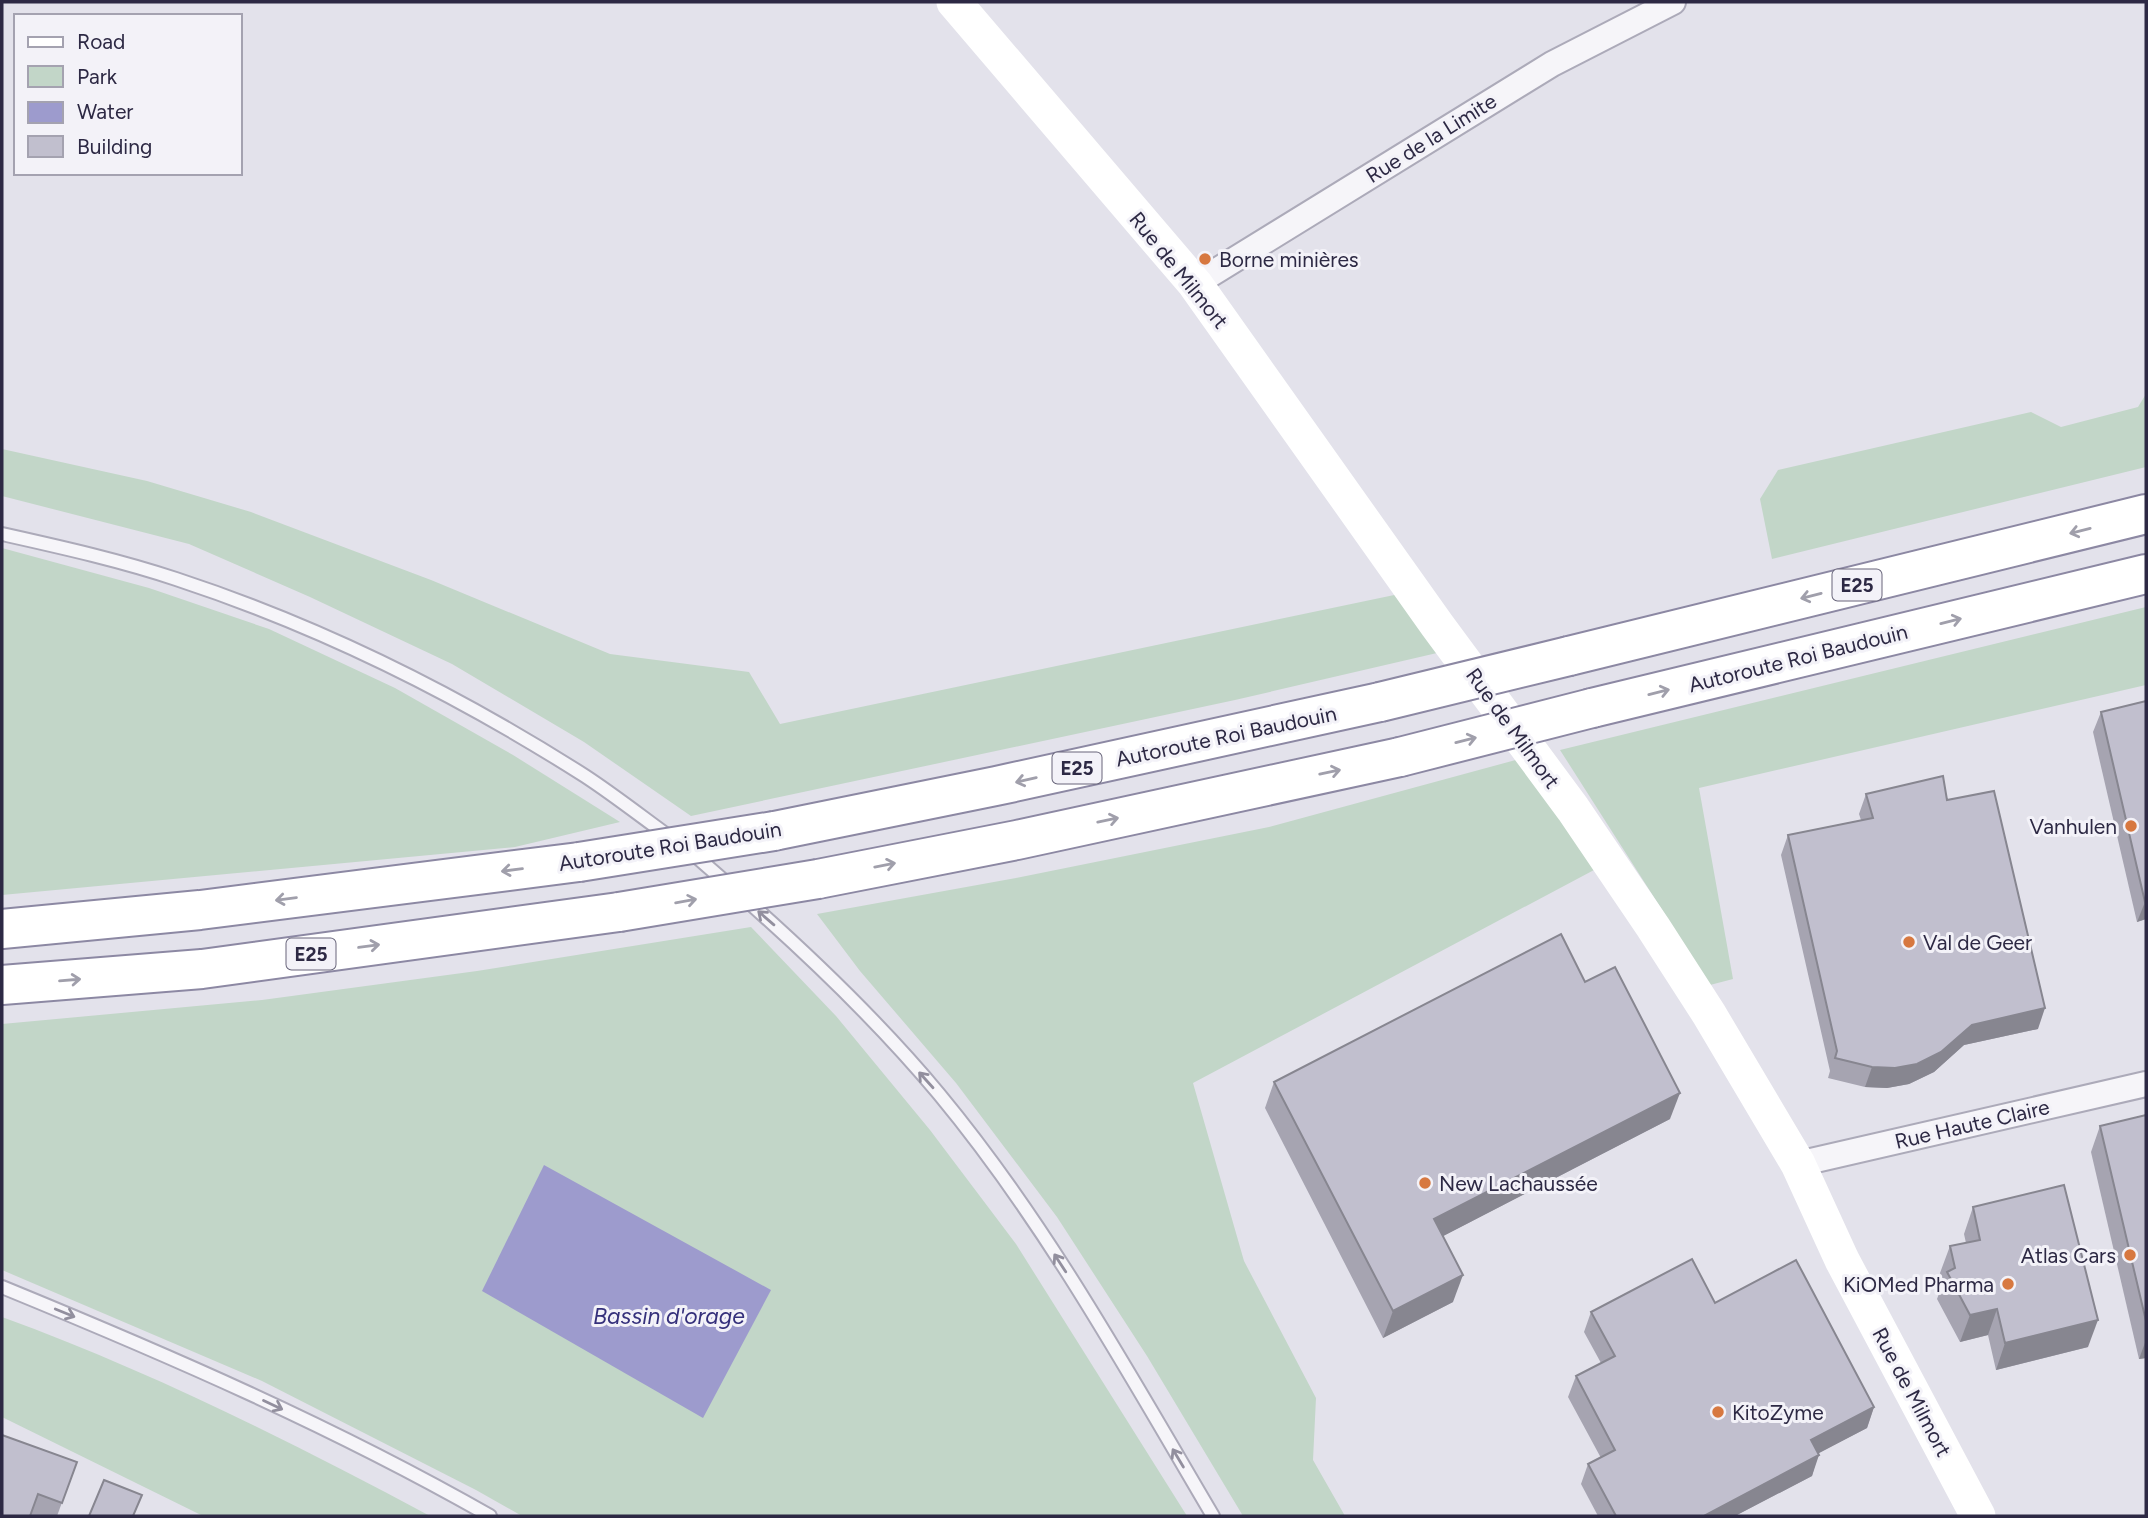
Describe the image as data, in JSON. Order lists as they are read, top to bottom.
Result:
{
  "streets": {
    "highway": ["E25", "Autoroute Roi Baudouin"],
    "street": ["Rue de la Limite", "Rue de Milmort", "Rue Haute Claire"]
  },
  "crossings": [
    ["Rue de la Limite", "Rue de Milmort"],
    ["Rue de Milmort", "Rue Haute Claire"]
  ],
  "water": ["Bassin d'orage"],
  "places": [
    "Borne minières",
    "Vanhulen",
    "Val de Geer",
    "New Lachaussée",
    "Atlas Cars",
    "KiOMed Pharma",
    "KitoZyme"
  ],
  "legend": [
    "Road",
    "Park",
    "Water",
    "Building"
  ]
}
